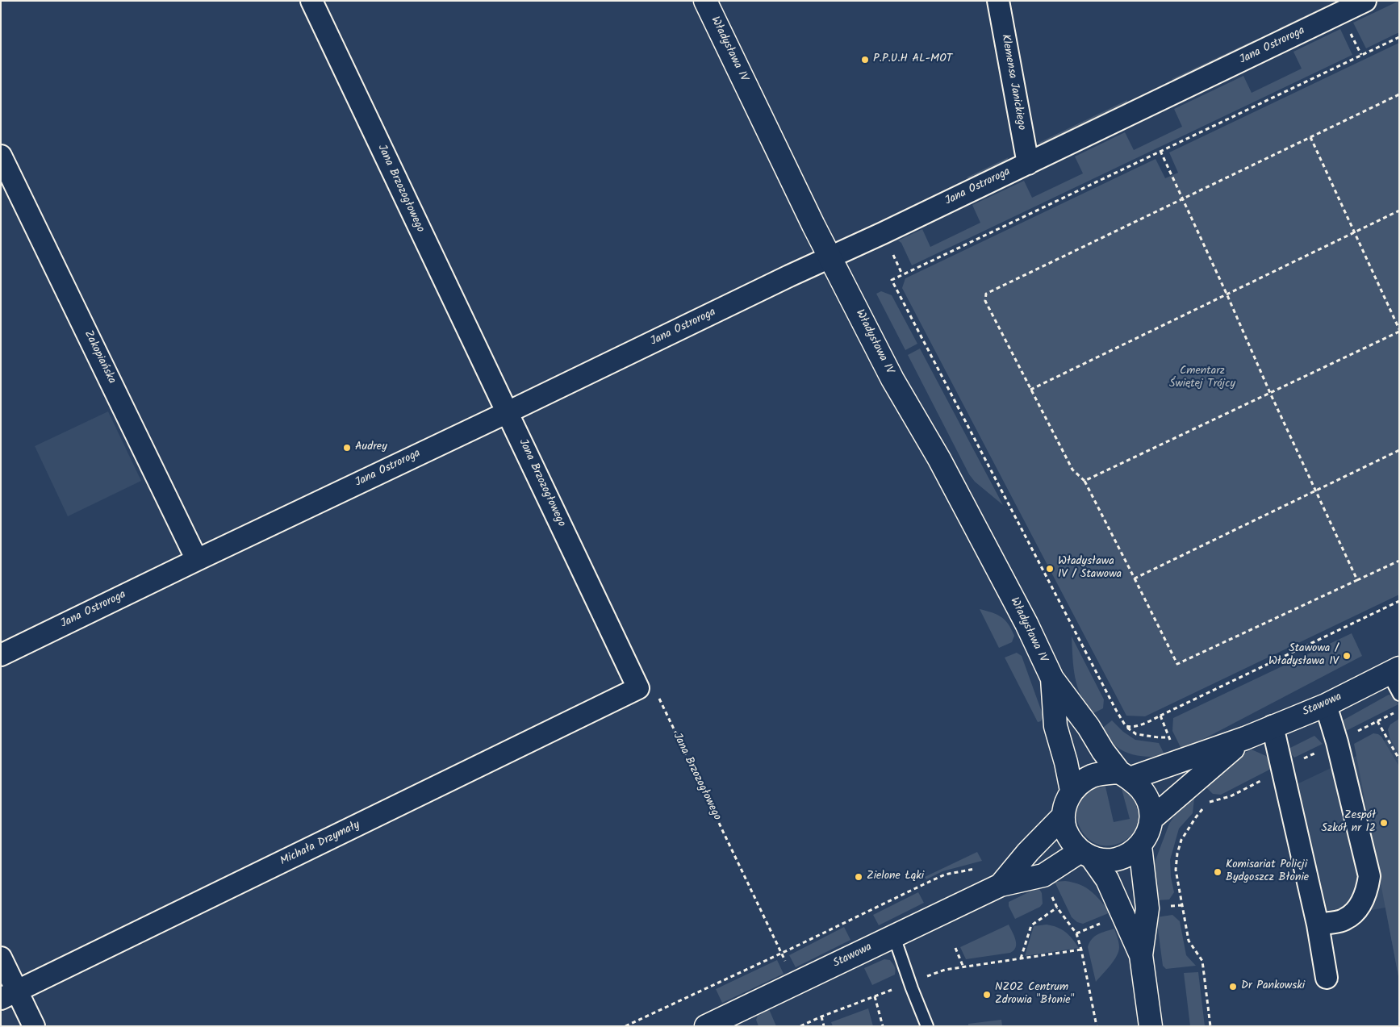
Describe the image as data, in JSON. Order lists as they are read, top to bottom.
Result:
{
  "streets": {
    "street": [
      "Jana Ostroroga",
      "Władysława IV",
      "Klemensa Janickiego",
      "Jana Brzozogłowego",
      "Zakopiańska",
      "Stawowa",
      "Michała Drzymały"
    ]
  },
  "crossings": [
    ["Jana Ostroroga", "Władysława IV"],
    ["Jana Ostroroga", "Klemensa Janickiego"],
    ["Jana Ostroroga", "Jana Brzozogłowego"],
    ["Jana Ostroroga", "Zakopiańska"],
    ["Władysława IV", "Stawowa"],
    ["Jana Brzozogłowego", "Michała Drzymały"]
  ],
  "parks": ["Cmentarz Świętej Trójcy"],
  "places": [
    "P.P.U.H AL-MOT",
    "Audrey",
    "Władysława IV / Stawowa",
    "Stawowa / Władysława IV",
    "Zespół Szkół nr 12",
    "Komisariat Policji Bydgoszcz Błonie",
    "Zielone Łąki",
    "Dr Pankowski",
    "NZOZ Centrum Zdrowia \"Błonie\""
  ]
}
